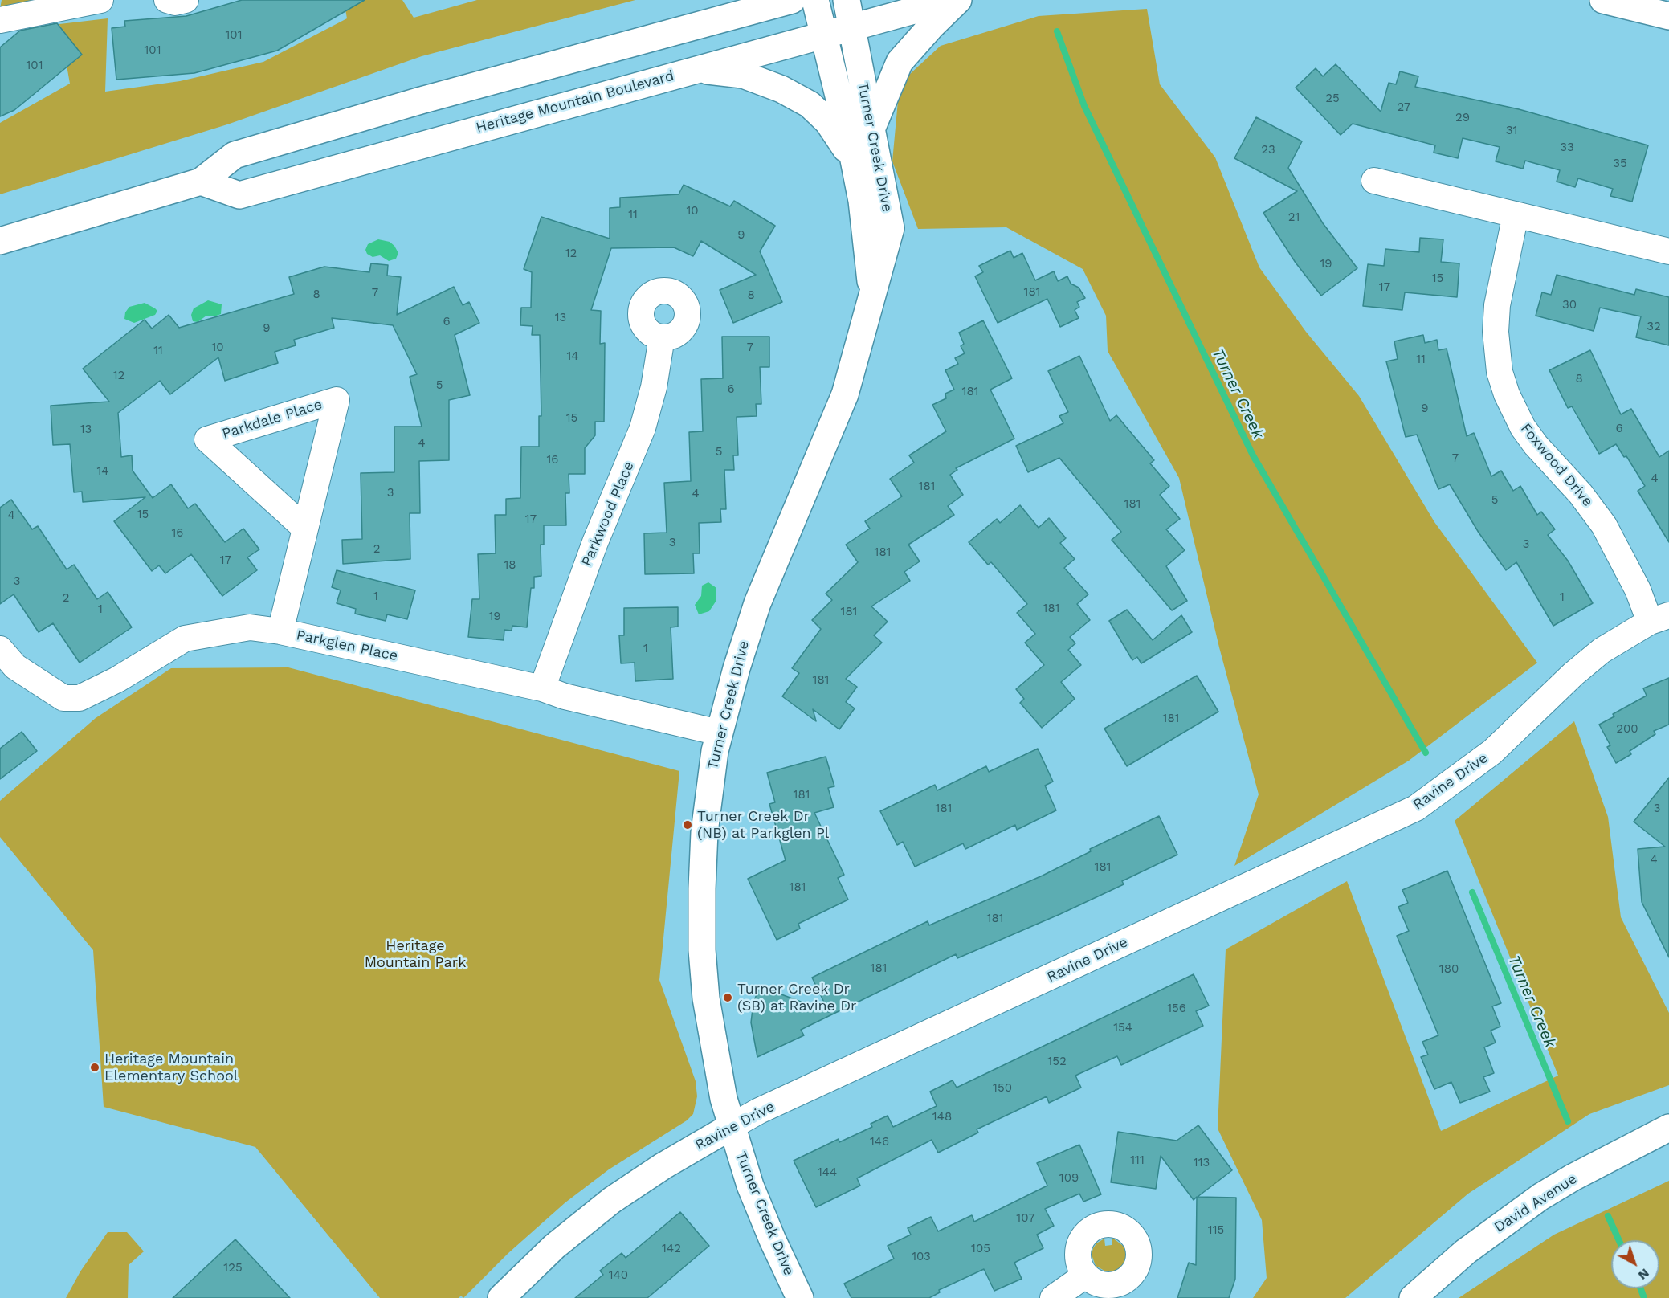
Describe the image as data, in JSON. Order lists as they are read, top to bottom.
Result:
{
  "streets": {
    "main road": [
      "Heritage Mountain Boulevard",
      "Turner Creek Drive",
      "Ravine Drive",
      "David Avenue"
    ],
    "street": [
      "Parkdale Place",
      "Foxwood Drive",
      "Parkwood Place",
      "Parkglen Place"
    ]
  },
  "crossings": [
    ["Heritage Mountain Boulevard", "Turner Creek Drive"],
    ["Turner Creek Drive", "Parkglen Place"],
    ["Turner Creek Drive", "Ravine Drive"],
    ["Parkdale Place", "Parkglen Place"],
    ["Foxwood Drive", "Ravine Drive"],
    ["Parkwood Place", "Parkglen Place"]
  ],
  "water": ["Turner Creek"],
  "parks": ["Heritage Mountain Park"],
  "places": ["Turner Creek Dr (NB) at Parkglen Pl", "Turner Creek Dr (SB) at Ravine Dr", "Heritage Mountain Elementary School"],
  "house_numbers": [
    "101",
    "101",
    "101",
    "25",
    "27",
    "29",
    "31",
    "33",
    "23",
    "35",
    "10",
    "11",
    "21",
    "9",
    "12",
    "19",
    "15",
    "17",
    "181",
    "7",
    "8",
    "8",
    "30",
    "13",
    "6",
    "32",
    "9",
    "10",
    "7",
    "11",
    "14",
    "11",
    "12",
    "8",
    "5",
    "6",
    "181",
    "9",
    "15",
    "6",
    "13",
    "4",
    "5",
    "7",
    "16",
    "14",
    "4",
    "181",
    "3",
    "4",
    "5",
    "181",
    "15",
    "4",
    "17",
    "16",
    "3",
    "3",
    "2",
    "181",
    "17",
    "18",
    "3",
    "1",
    "1",
    "2",
    "181",
    "1",
    "181",
    "19",
    "1",
    "181",
    "181",
    "200",
    "181",
    "181",
    "3",
    "4",
    "181",
    "181",
    "181",
    "181",
    "180",
    "156",
    "154",
    "152",
    "150",
    "148",
    "146",
    "111",
    "113",
    "144",
    "109",
    "107",
    "115",
    "142",
    "105",
    "103",
    "125",
    "140"
  ],
  "north": "bottom right"
}
